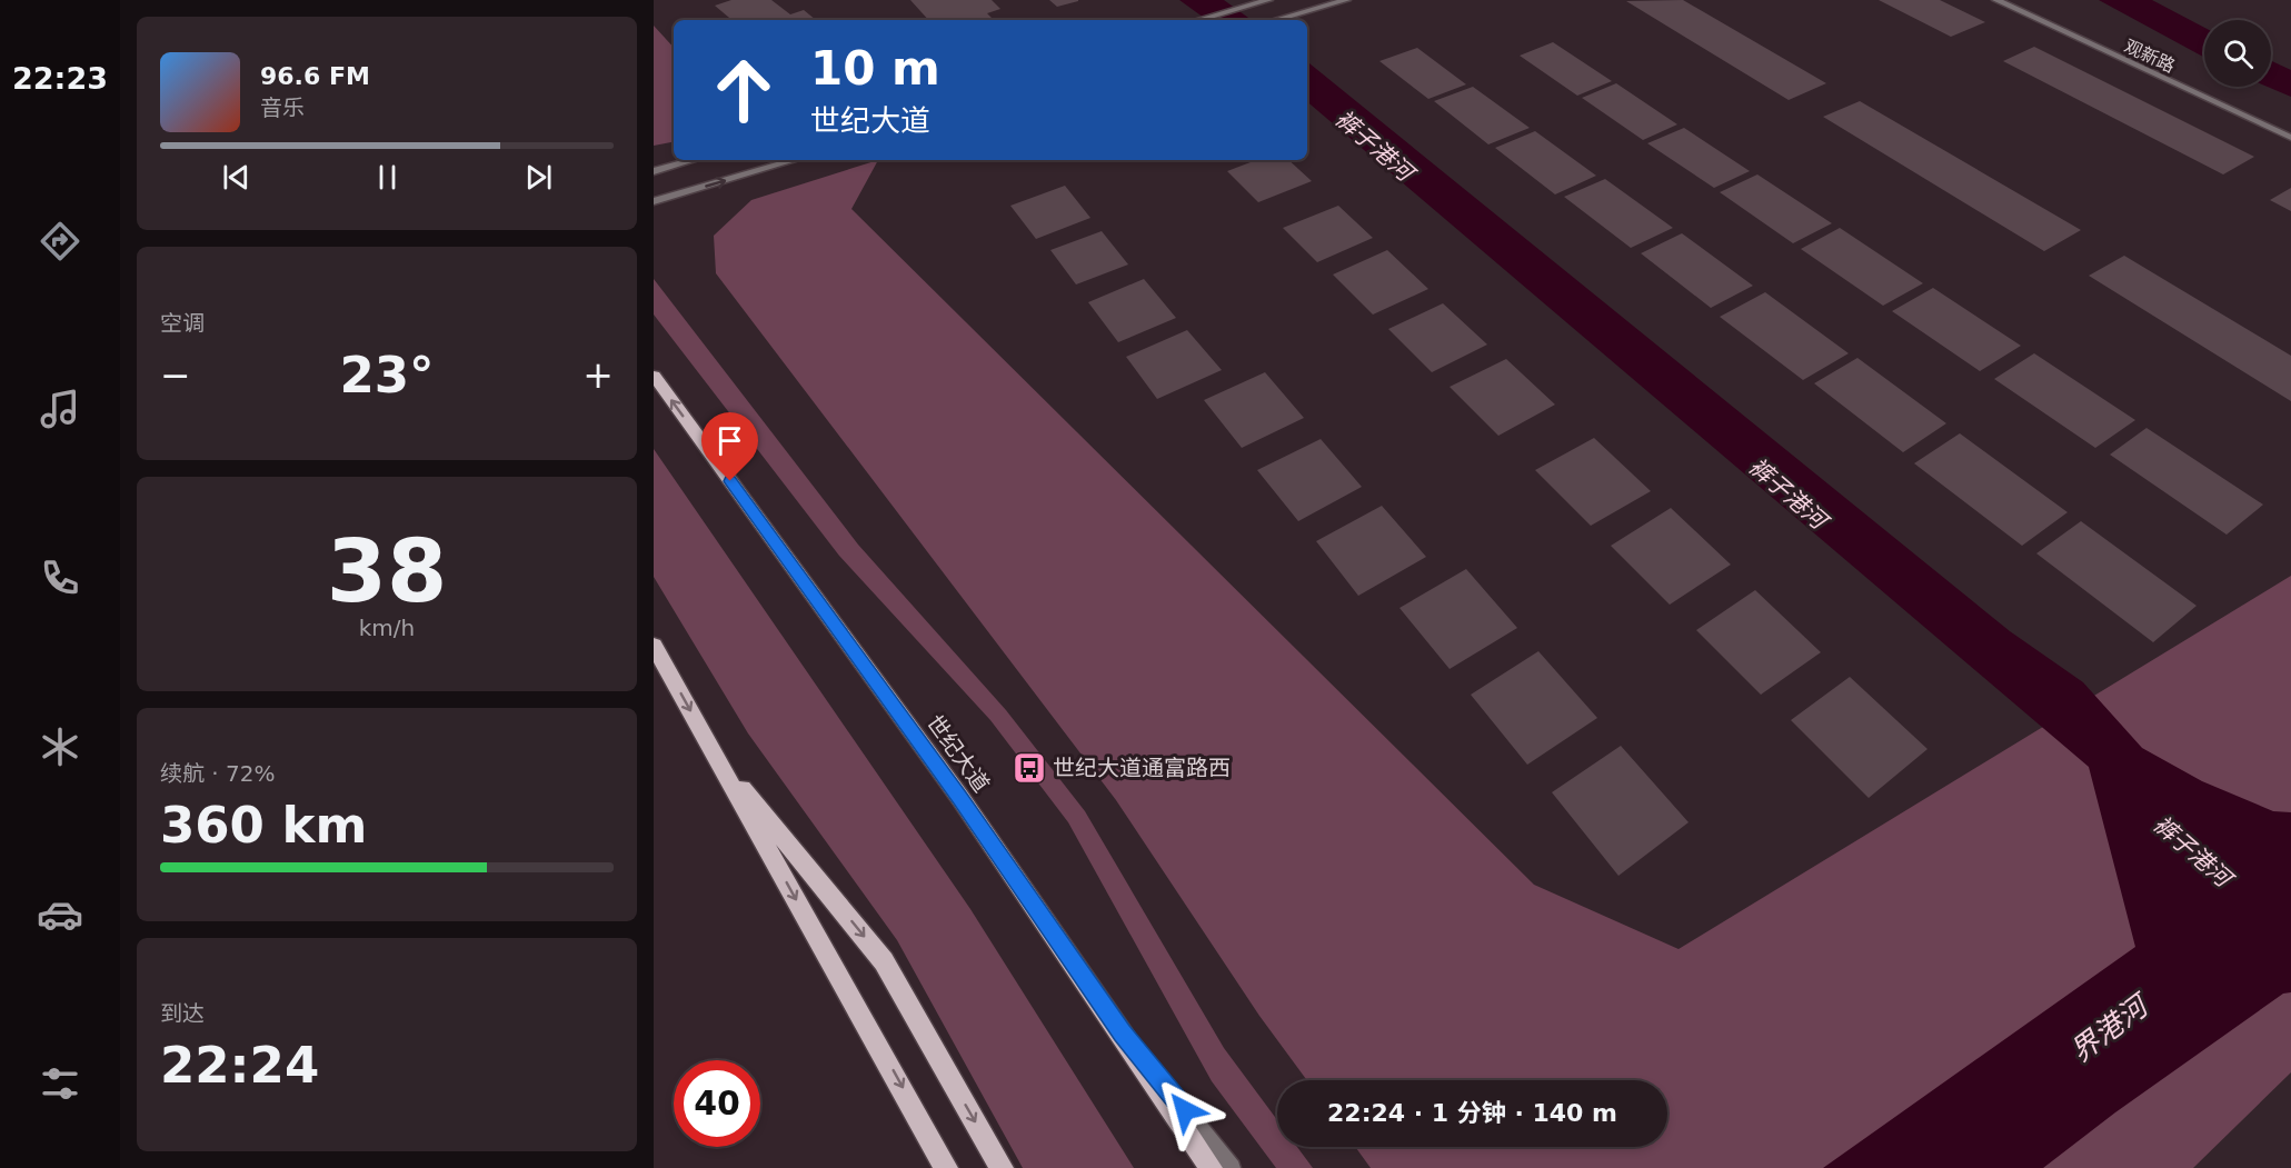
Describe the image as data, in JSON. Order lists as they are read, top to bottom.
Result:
{
  "streets": {
    "main road": ["世纪大道"],
    "street": ["观新路"]
  },
  "one_way": ["世纪大道"],
  "water": ["裤子港河", "界港河"],
  "places": {
    "bus stop": ["世纪大道通富路西"]
  },
  "page": {
    "tabs": "22:23",
    "turn": ["10 m", "世纪大道"],
    "song": ["96.6 FM", "音乐"],
    "tile": [
      "空调",
      ["38", "km/h"],
      ["续航 · 72%", "360 km"],
      ["到达", "22:24"]
    ],
    "heat": ["−", "23°", "+"],
    "limit": "40",
    "trip": "22:24 · 1 分钟 · 140 m"
  }
}
